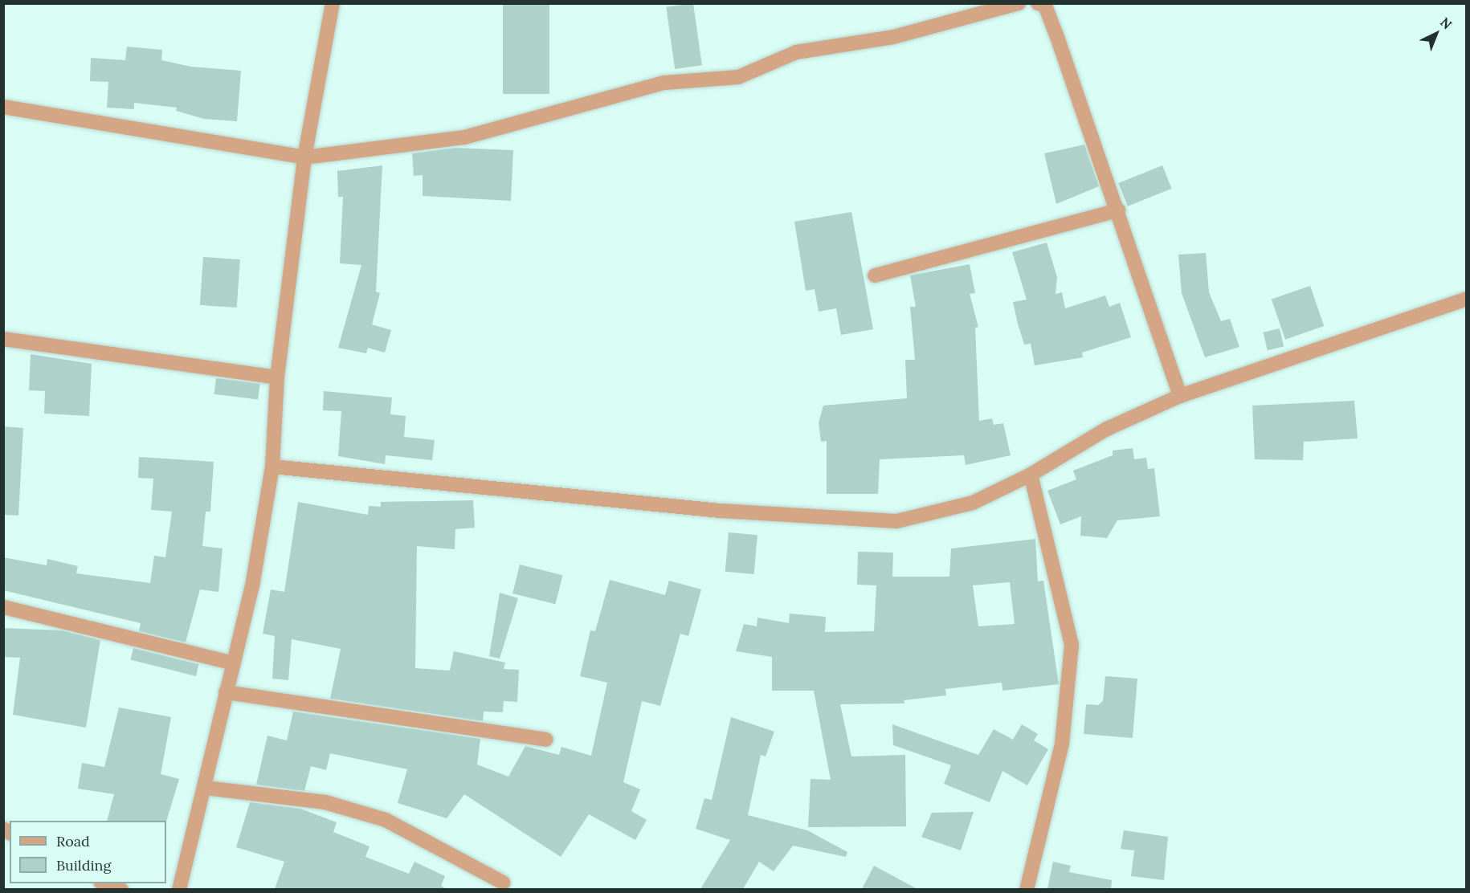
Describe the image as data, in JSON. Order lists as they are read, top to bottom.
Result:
{
  "legend": ["Road", "Building"],
  "north": "top right"
}
